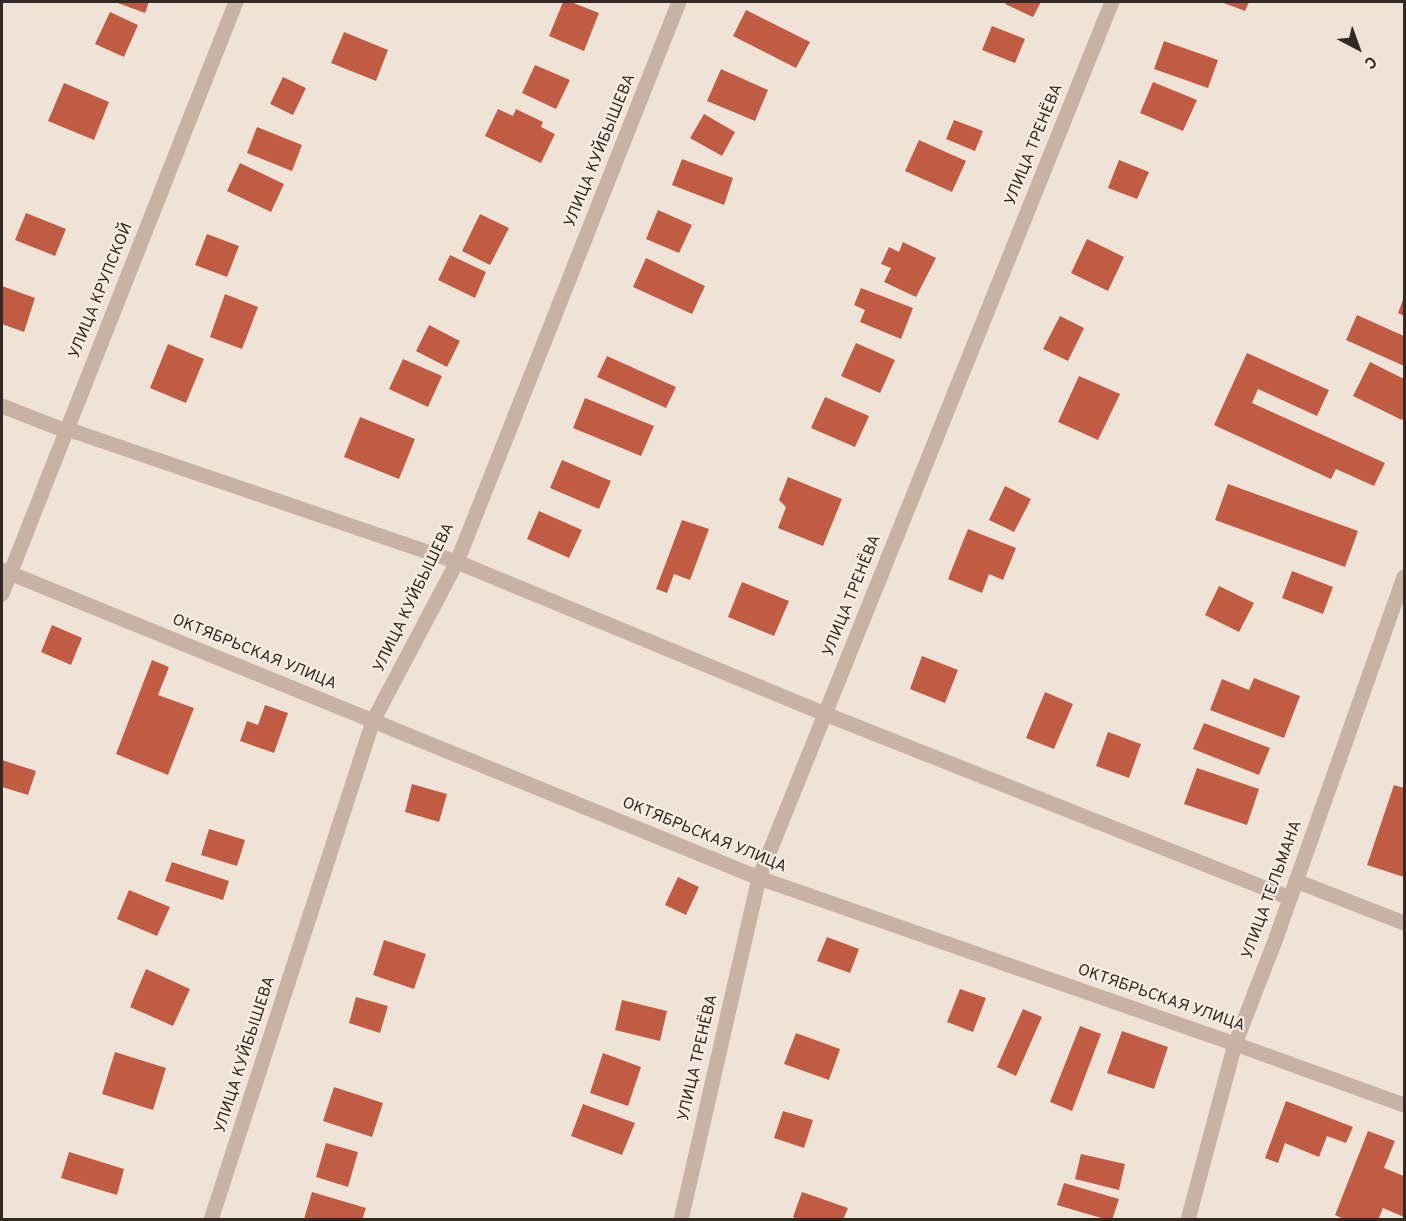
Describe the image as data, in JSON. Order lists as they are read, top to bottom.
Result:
{
  "streets": {
    "street": [
      "УЛИЦА ТРЕНЁВА",
      "УЛИЦА КУЙБЫШЕВА",
      "УЛИЦА КРУПСКОЙ",
      "ОКТЯБРЬСКАЯ УЛИЦА",
      "УЛИЦА ТЕЛЬМАНА"
    ]
  },
  "crossings": [
    ["УЛИЦА ТРЕНЁВА", "ОКТЯБРЬСКАЯ УЛИЦА"],
    ["УЛИЦА КУЙБЫШЕВА", "ОКТЯБРЬСКАЯ УЛИЦА"],
    ["УЛИЦА КРУПСКОЙ", "ОКТЯБРЬСКАЯ УЛИЦА"],
    ["ОКТЯБРЬСКАЯ УЛИЦА", "УЛИЦА ТЕЛЬМАНА"]
  ],
  "north": "bottom right"
}
